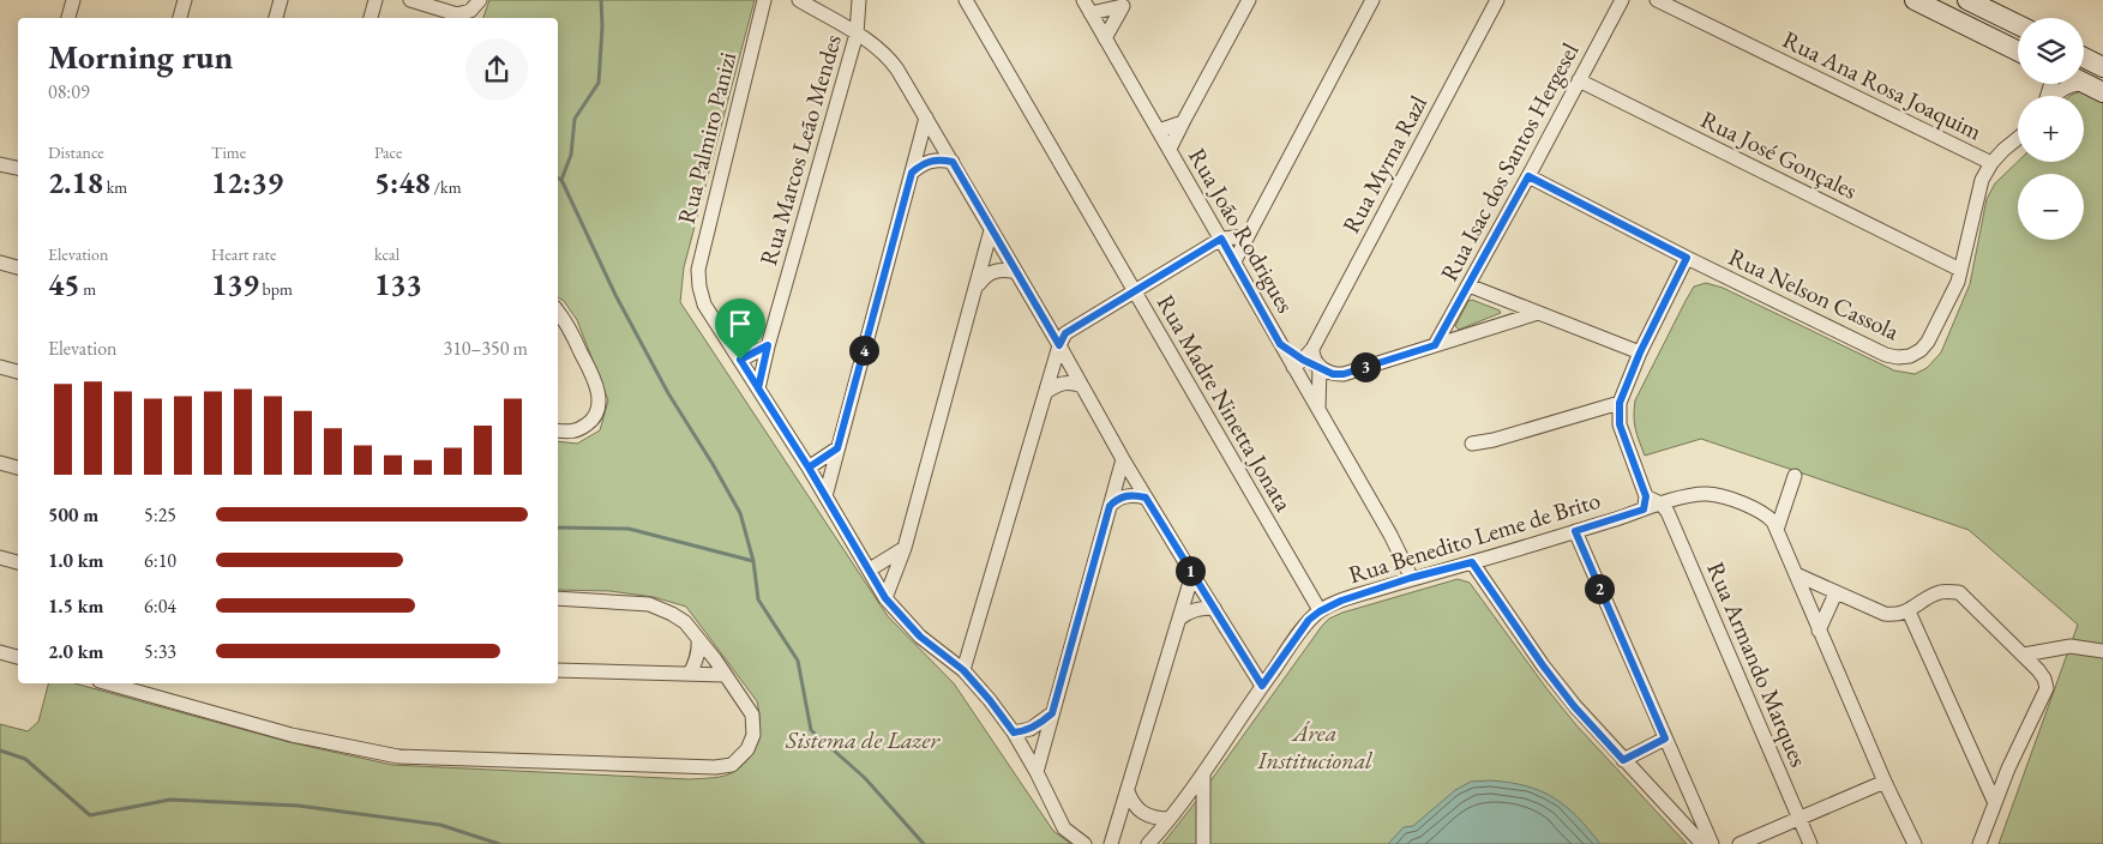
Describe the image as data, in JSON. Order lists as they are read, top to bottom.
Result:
{
  "streets": {
    "street": [
      "Rua Ana Rosa Joaquim",
      "Rua Palmiro Panizi",
      "Rua Marcos Leão Mendes",
      "Rua José Gonçales",
      "Rua Isac dos Santos Hergesel",
      "Rua Myrna Razl",
      "Rua João Rodrigues",
      "Rua Nelson Cassola",
      "Rua Madre Ninetta Jonata",
      "Rua Benedito Leme de Brito",
      "Rua Armando Marques"
    ]
  },
  "crossings": [
    ["Rua Ana Rosa Joaquim", "Rua Nelson Cassola"],
    ["Rua José Gonçales", "Rua Isac dos Santos Hergesel"],
    ["Rua José Gonçales", "Rua Nelson Cassola"],
    ["Rua Isac dos Santos Hergesel", "Rua Nelson Cassola"],
    ["Rua Myrna Razl", "Rua João Rodrigues"],
    ["Rua João Rodrigues", "Rua Benedito Leme de Brito"],
    ["Rua Madre Ninetta Jonata", "Rua Benedito Leme de Brito"],
    ["Rua Benedito Leme de Brito", "Rua Armando Marques"]
  ],
  "parks": ["Área Institucional", "Sistema de Lazer"],
  "page": {
    "map_buttons": ["+", "−"],
    "heading": ["Morning run", "08:09"],
    "stats": [
      ["Distance", "2.18 km"],
      ["Time", "12:39"],
      ["Pace", "5:48 /km"],
      ["Elevation", "45 m"],
      ["Heart rate", "139 bpm"],
      ["kcal", "133"]
    ],
    "chart": ["Elevation", "310–350 m"],
    "pins": [
      "4",
      "3",
      "1",
      "2"
    ],
    "list": [
      {
        "name": "500 m",
        "note": "5:25"
      },
      {
        "name": "1.0 km",
        "note": "6:10"
      },
      {
        "name": "1.5 km",
        "note": "6:04"
      },
      {
        "name": "2.0 km",
        "note": "5:33"
      }
    ]
  }
}
